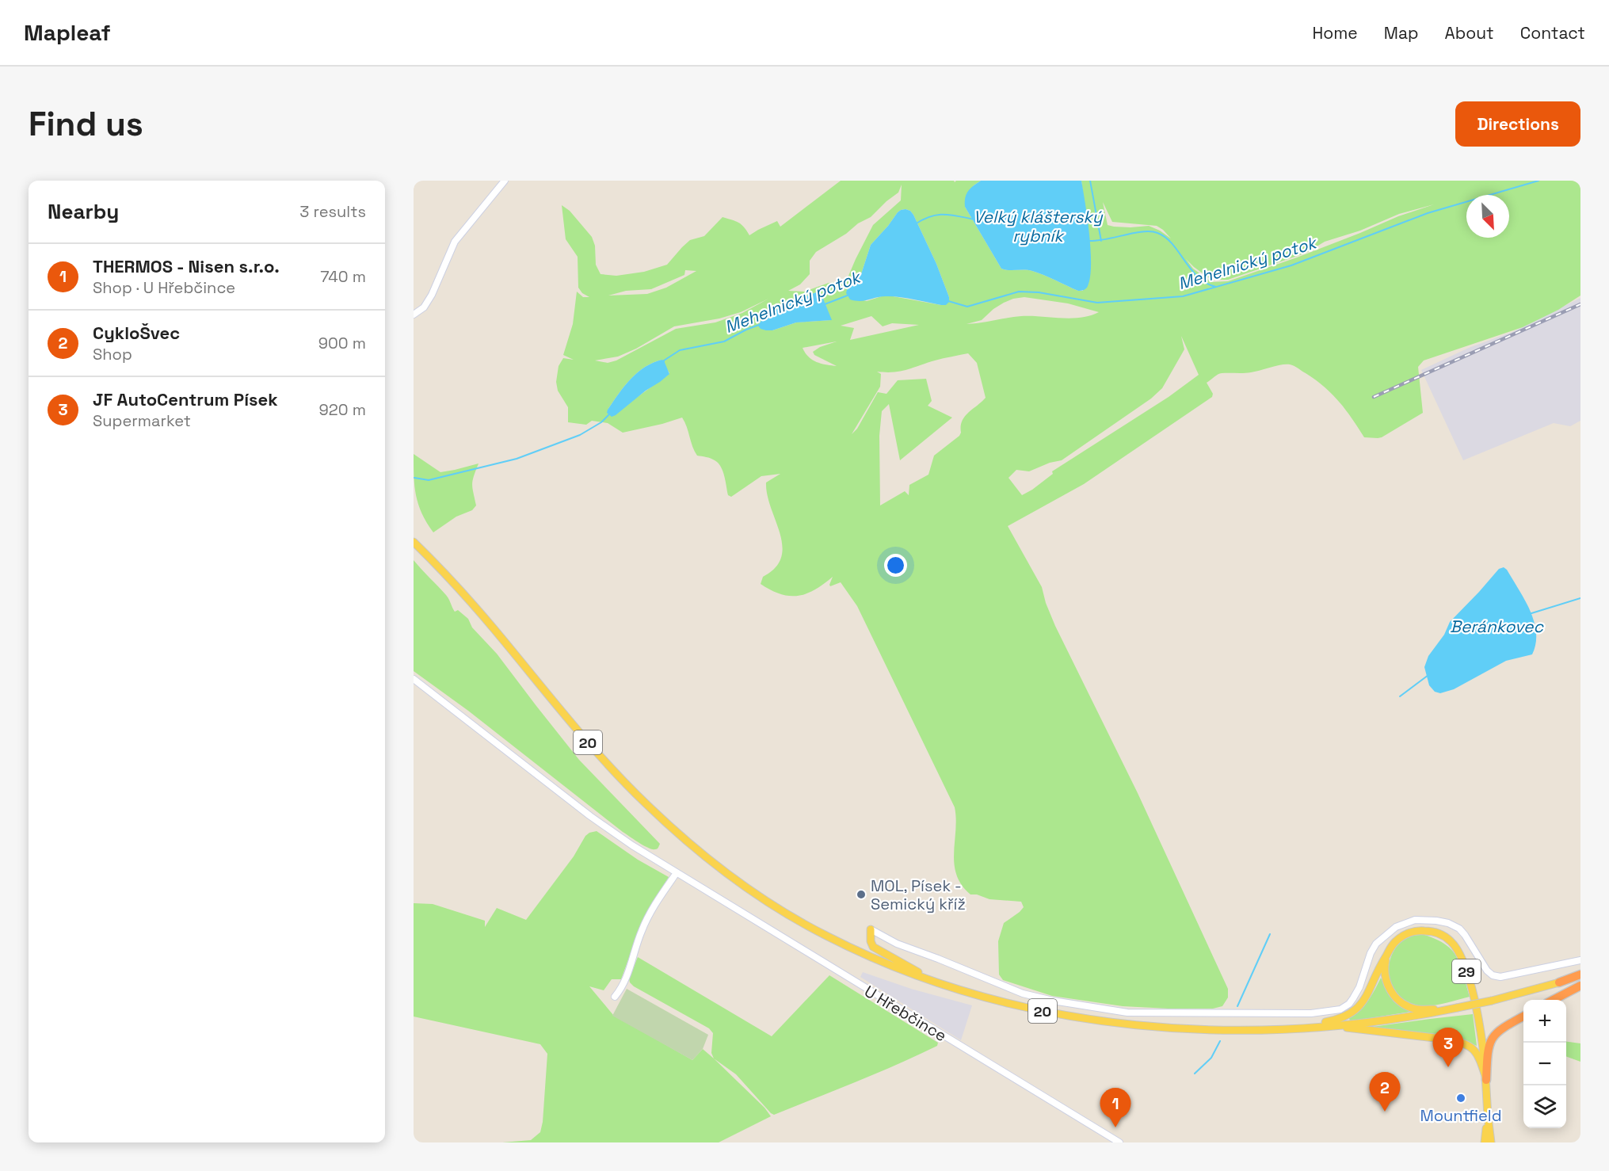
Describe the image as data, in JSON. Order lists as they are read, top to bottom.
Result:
{
  "streets": {
    "highway": ["20"],
    "main road": ["29"],
    "street": ["U Hřebčince"]
  },
  "water": ["Velký klášterský rybník", "Mehelnický potok", "Beránkovec"],
  "places": ["MOL, Písek - Semický kříž", "Mountfield"],
  "north": "bottom right",
  "page": {
    "header": "Mapleaf",
    "nav": [
      "Home",
      "Map",
      "About",
      "Contact"
    ],
    "buttons": "Directions",
    "title": "Find us",
    "heading": ["Nearby", "3 results"],
    "list": [
      {
        "mark": "1",
        "name": "THERMOS - Nisen s.r.o.",
        "note": "Shop · U Hřebčince",
        "value": "740 m"
      },
      {
        "mark": "2",
        "name": "CykloŠvec",
        "note": "Shop",
        "value": "900 m"
      },
      {
        "mark": "3",
        "name": "JF AutoCentrum Písek",
        "note": "Supermarket",
        "value": "920 m"
      }
    ],
    "map_buttons": ["+", "−"],
    "pins": ["3", "2", "1"]
  }
}
